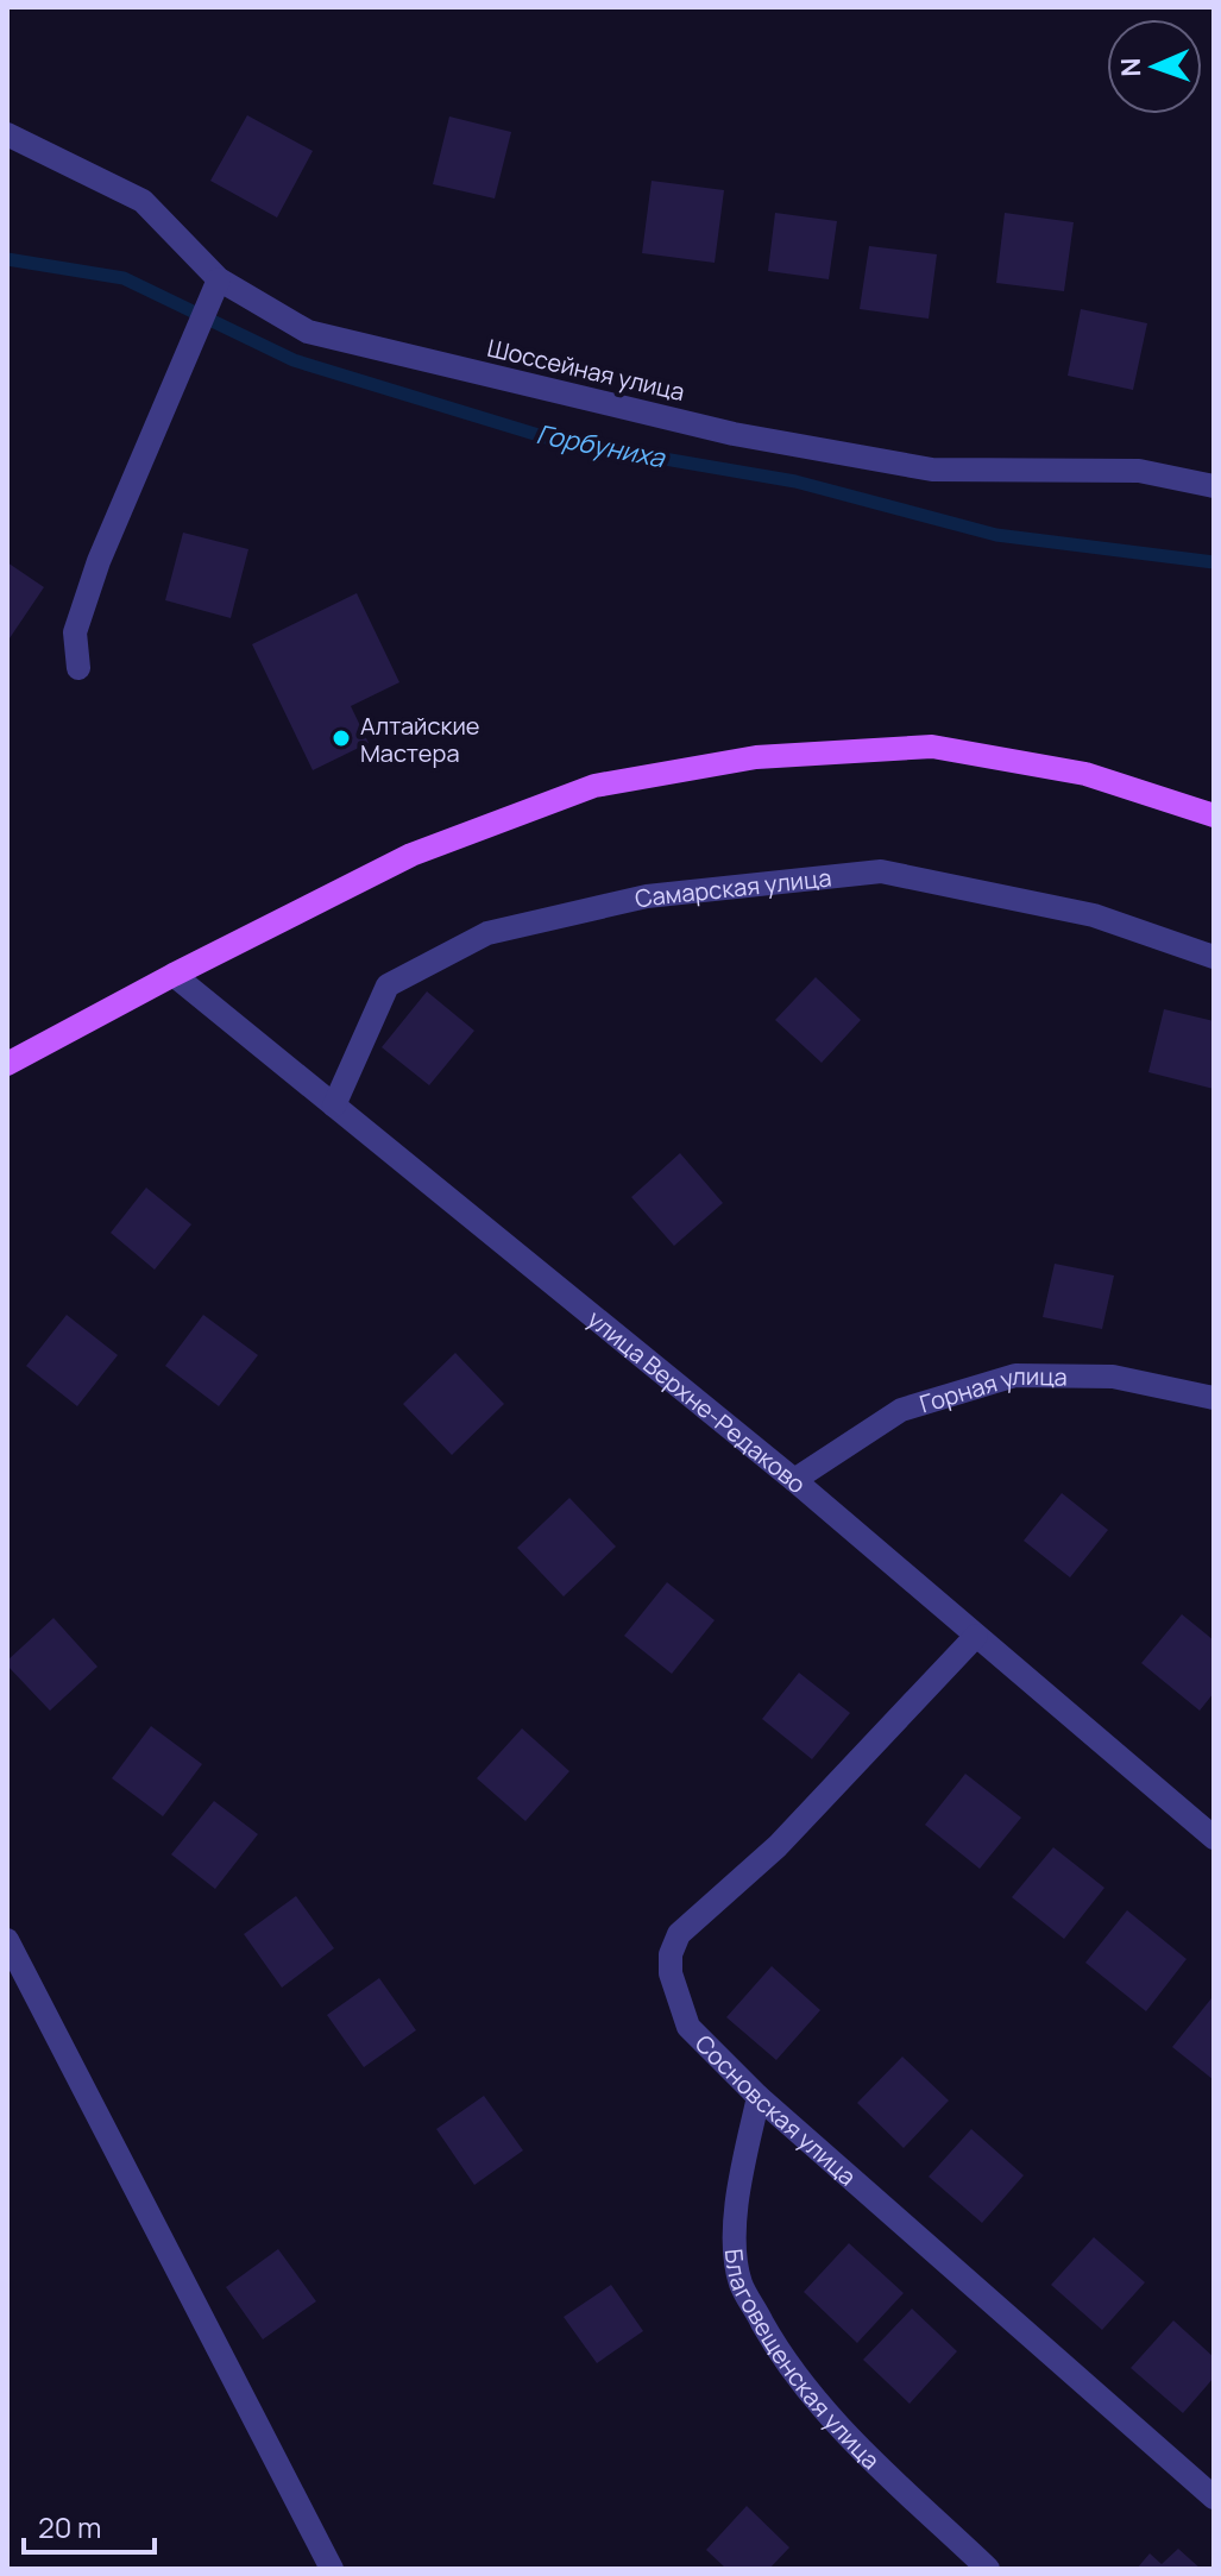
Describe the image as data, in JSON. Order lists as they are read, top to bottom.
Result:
{
  "streets": {
    "street": [
      "Шоссейная улица",
      "Самарская улица",
      "Горная улица",
      "улица Верхне-Редаково",
      "Сосновская улица",
      "Благовещенская улица"
    ]
  },
  "crossings": [
    ["Самарская улица", "улица Верхне-Редаково"],
    ["Горная улица", "улица Верхне-Редаково"],
    ["улица Верхне-Редаково", "Сосновская улица"],
    ["Сосновская улица", "Благовещенская улица"]
  ],
  "water": ["Горбуниха"],
  "places": ["Алтайские Мастера"],
  "scale_bar": "20 m",
  "north": "left"
}
